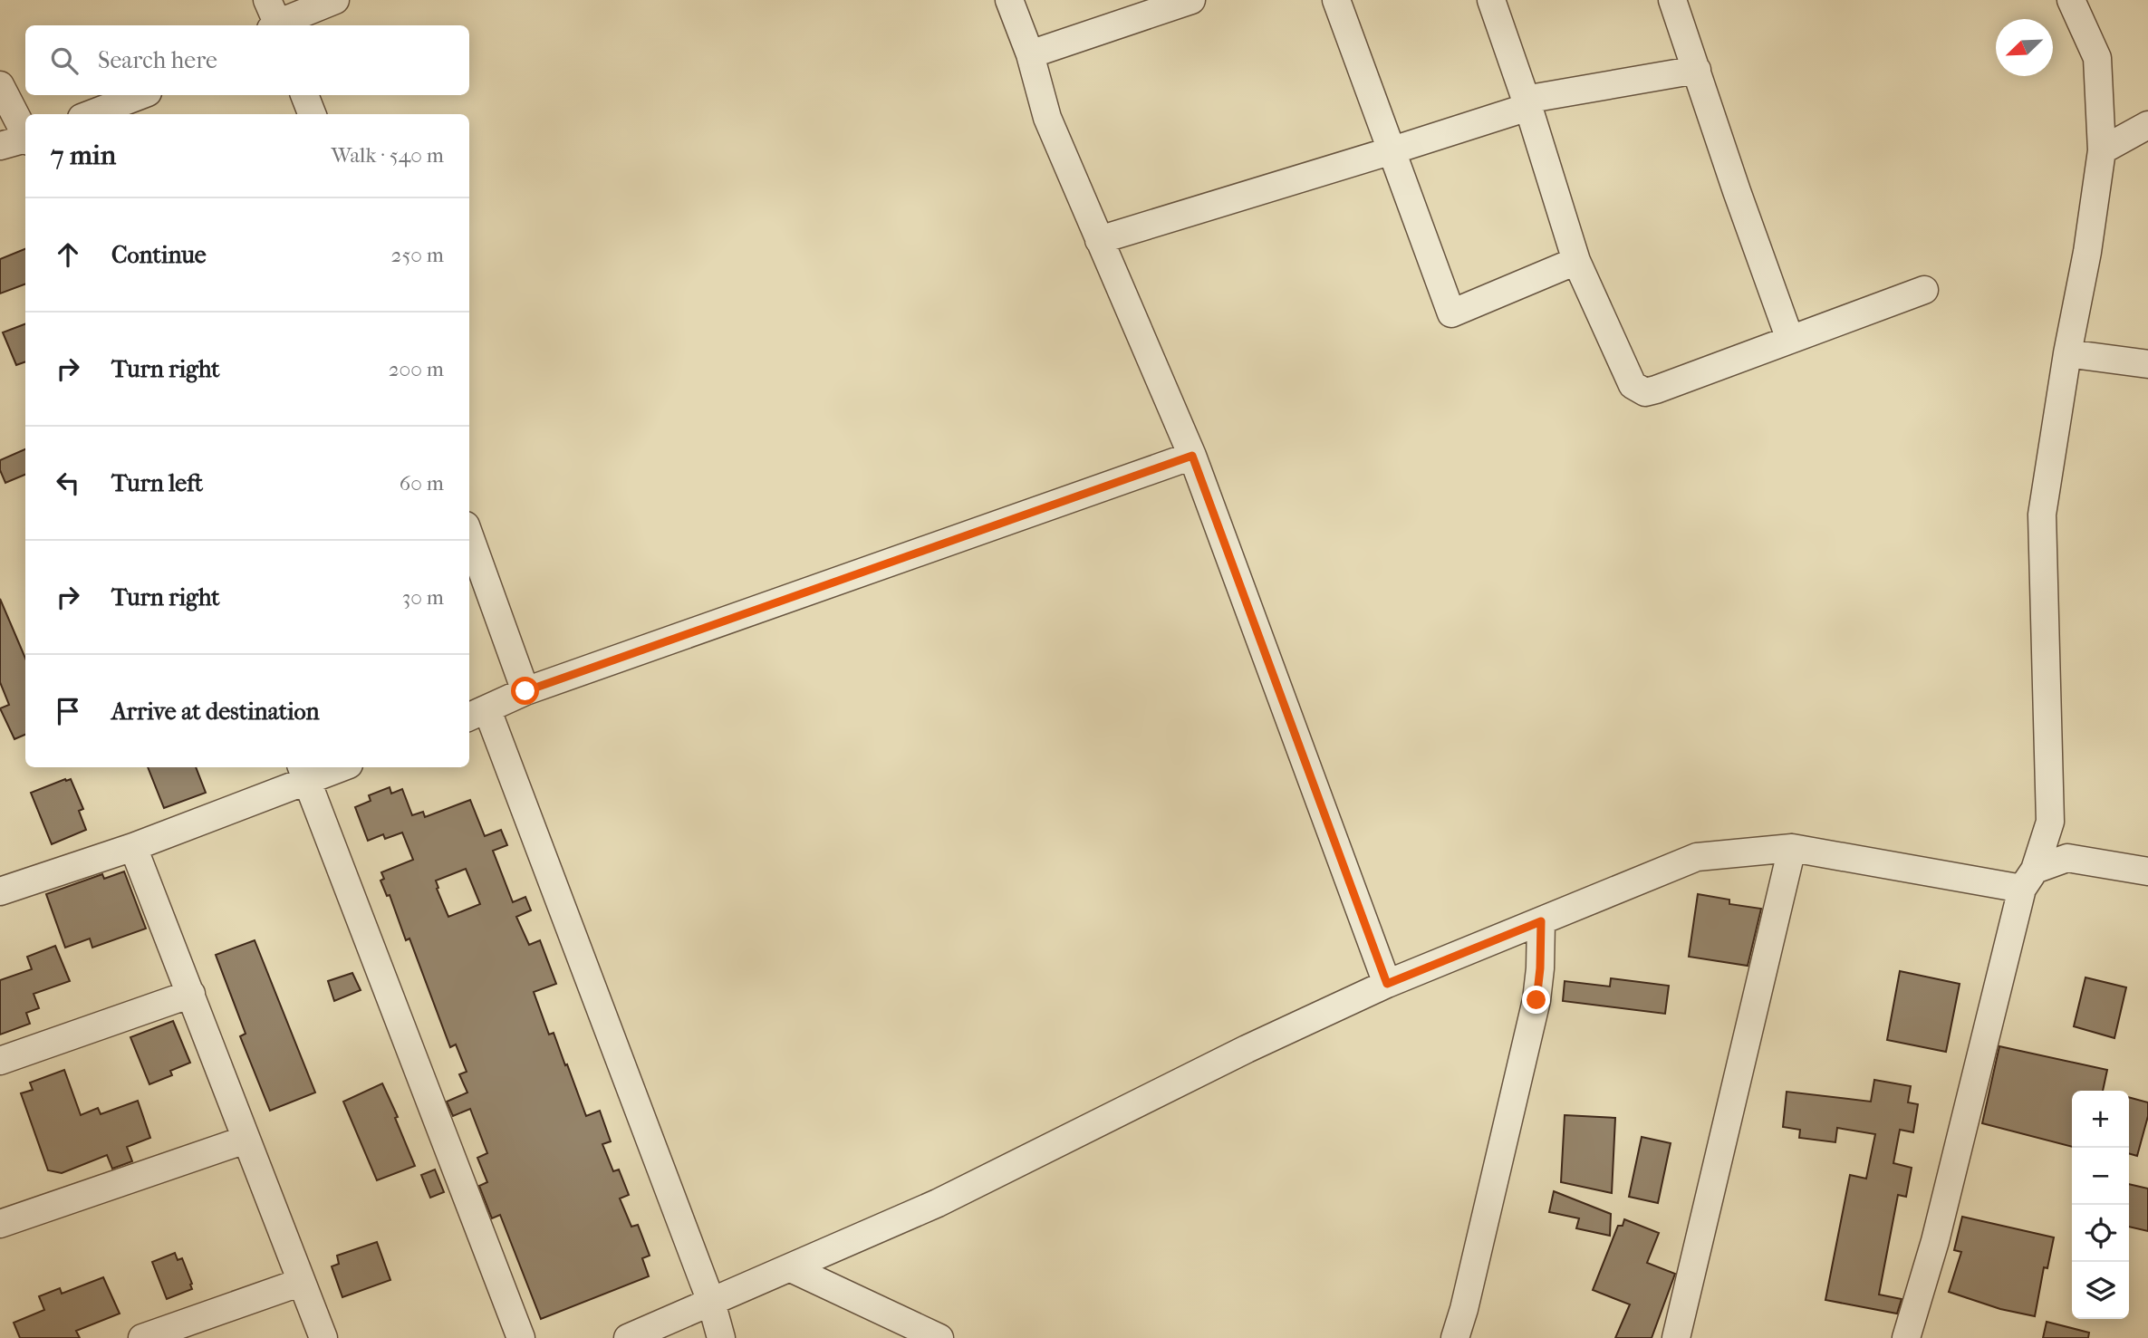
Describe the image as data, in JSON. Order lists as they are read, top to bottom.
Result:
{
  "north": "bottom left",
  "page": {
    "search": "Search here",
    "heading": ["7 min", "Walk · 540 m"],
    "list": [
      ["Continue", "250 m"],
      ["Turn right", "200 m"],
      ["Turn left", "60 m"],
      ["Turn right", "30 m"],
      "Arrive at destination"
    ],
    "map_buttons": ["+", "−"]
  }
}
